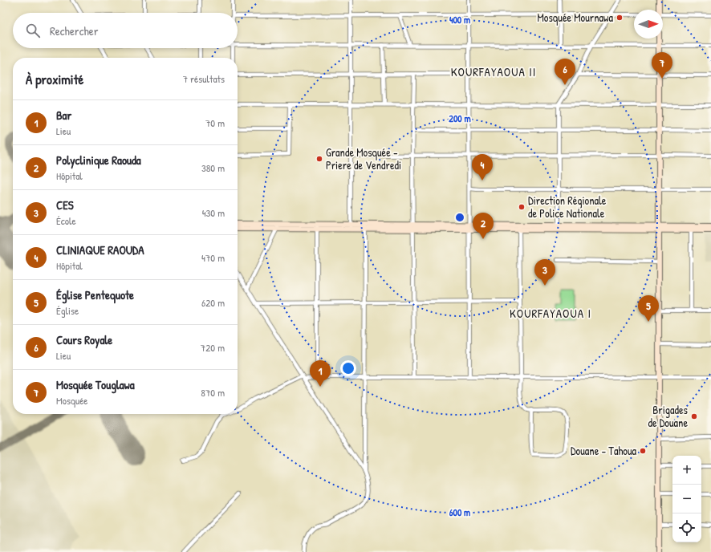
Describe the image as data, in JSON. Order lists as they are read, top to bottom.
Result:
{
  "districts": ["KOURFAYAOUA II", "KOURFAYAOUA I"],
  "places": [
    "Mosquée Mournawa",
    "Grande Mosquée - Priere de Vendredi",
    "Direction Régionale de Police Nationale",
    "Brigades de Douane",
    "Douane - Tahoua"
  ],
  "north": "right",
  "page": {
    "search": "Rechercher",
    "pins": [
      "7",
      "6",
      "4",
      "2",
      "3",
      "5",
      "1"
    ],
    "heading": ["À proximité", "7 résultats"],
    "list": [
      {
        "mark": "1",
        "name": "Bar",
        "note": "Lieu",
        "value": "70 m"
      },
      {
        "mark": "2",
        "name": "Polyclinique Raouda",
        "note": "Hôpital",
        "value": "380 m"
      },
      {
        "mark": "3",
        "name": "CES",
        "note": "École",
        "value": "430 m"
      },
      {
        "mark": "4",
        "name": "CLINIAQUE RAOUDA",
        "note": "Hôpital",
        "value": "470 m"
      },
      {
        "mark": "5",
        "name": "Église Pentequote",
        "note": "Église",
        "value": "620 m"
      },
      {
        "mark": "6",
        "name": "Cours Royale",
        "note": "Lieu",
        "value": "720 m"
      },
      {
        "mark": "7",
        "name": "Mosquée Touglawa",
        "note": "Mosquée",
        "value": "870 m"
      }
    ],
    "map_buttons": ["+", "−"]
  },
  "rings": ["400 m", "200 m", "600 m"]
}
